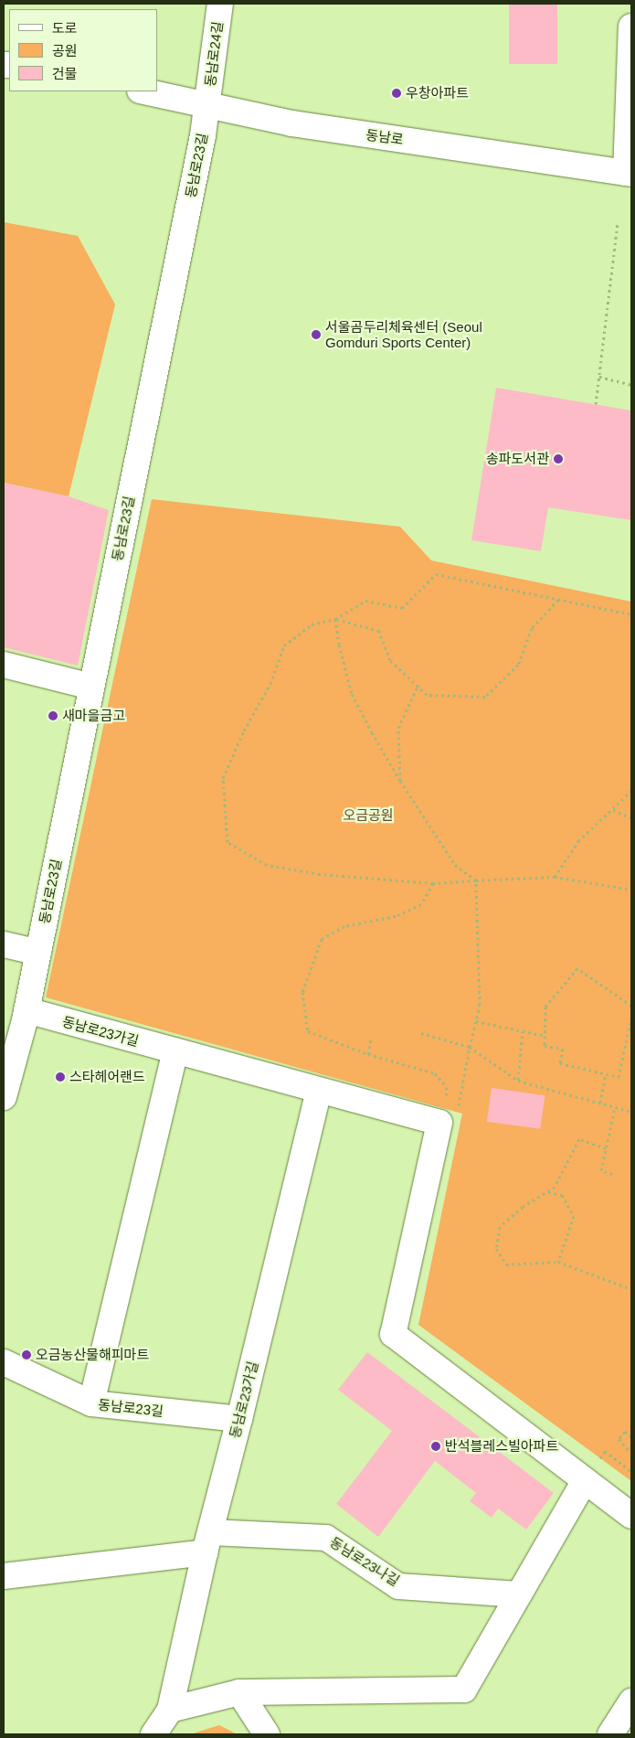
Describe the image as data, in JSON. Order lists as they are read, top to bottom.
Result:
{
  "streets": {
    "street": [
      "동남로24길",
      "동남로",
      "동남로23길",
      "동남로23가길",
      "동남로23나길"
    ]
  },
  "crossings": [
    ["동남로24길", "동남로"],
    ["동남로24길", "동남로23길"],
    ["동남로", "동남로23길"],
    ["동남로23길", "동남로23가길"],
    ["동남로23가길", "동남로23나길"]
  ],
  "parks": ["오금공원"],
  "places": [
    "우창아파트",
    "서울곰두리체육센터 (Seoul Gomduri Sports Center)",
    "송파도서관",
    "새마을금고",
    "스타헤어랜드",
    "오금농산물해피마트",
    "반석블레스빌아파트"
  ],
  "legend": ["도로", "공원", "건물"]
}
